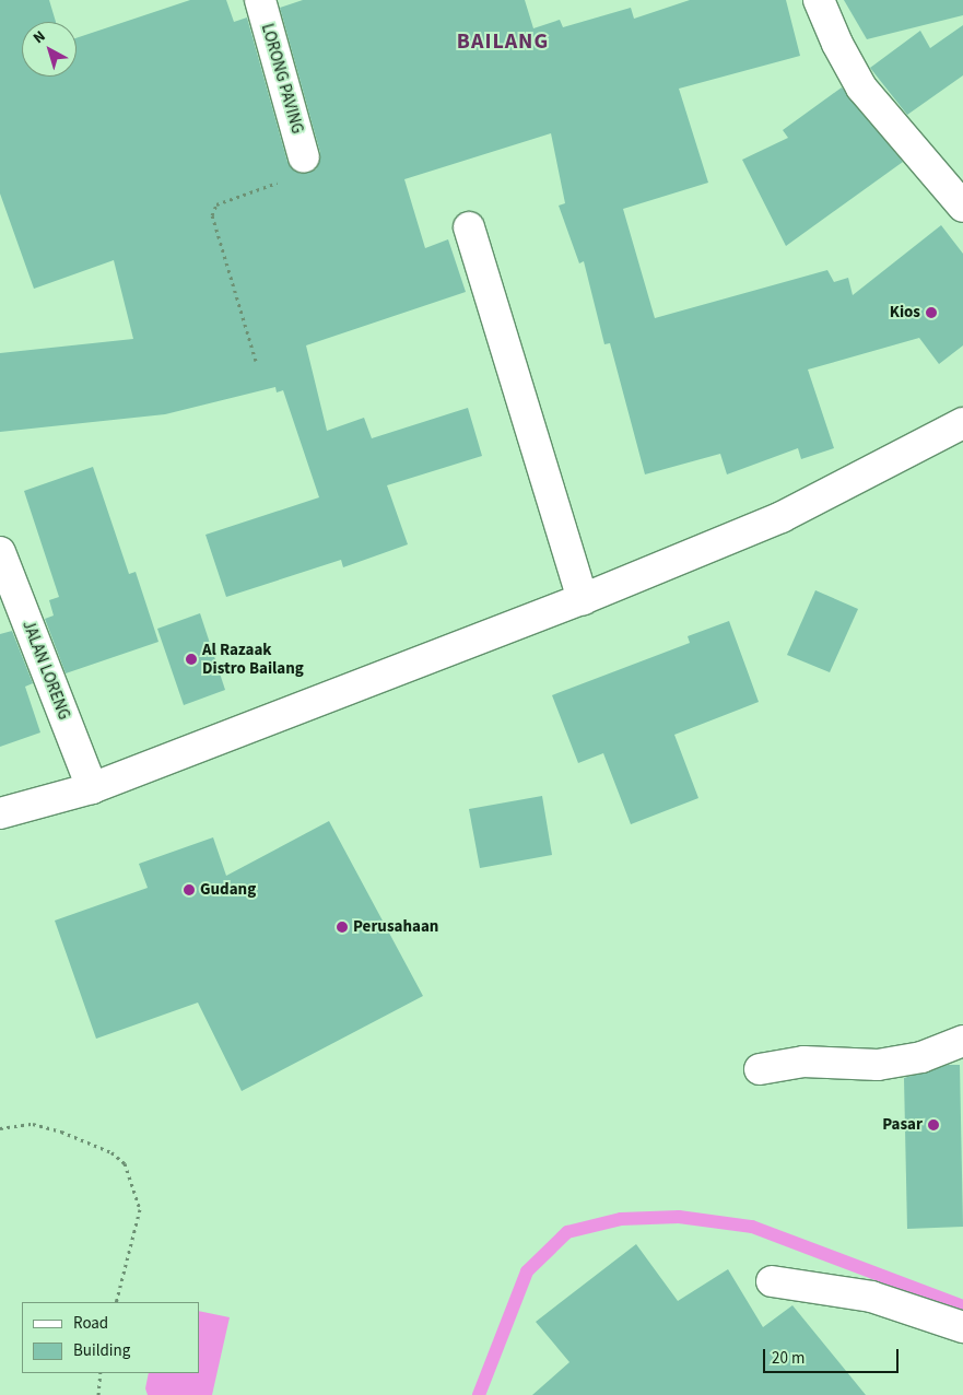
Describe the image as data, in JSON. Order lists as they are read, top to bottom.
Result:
{
  "streets": {
    "main road": ["LORONG PAVING", "JALAN LORENG"]
  },
  "districts": ["BAILANG"],
  "places": [
    "Kios",
    "Al Razaak Distro Bailang",
    "Gudang",
    "Perusahaan",
    "Pasar"
  ],
  "legend": ["Road", "Building"],
  "scale_bar": "20 m",
  "north": "top left"
}
